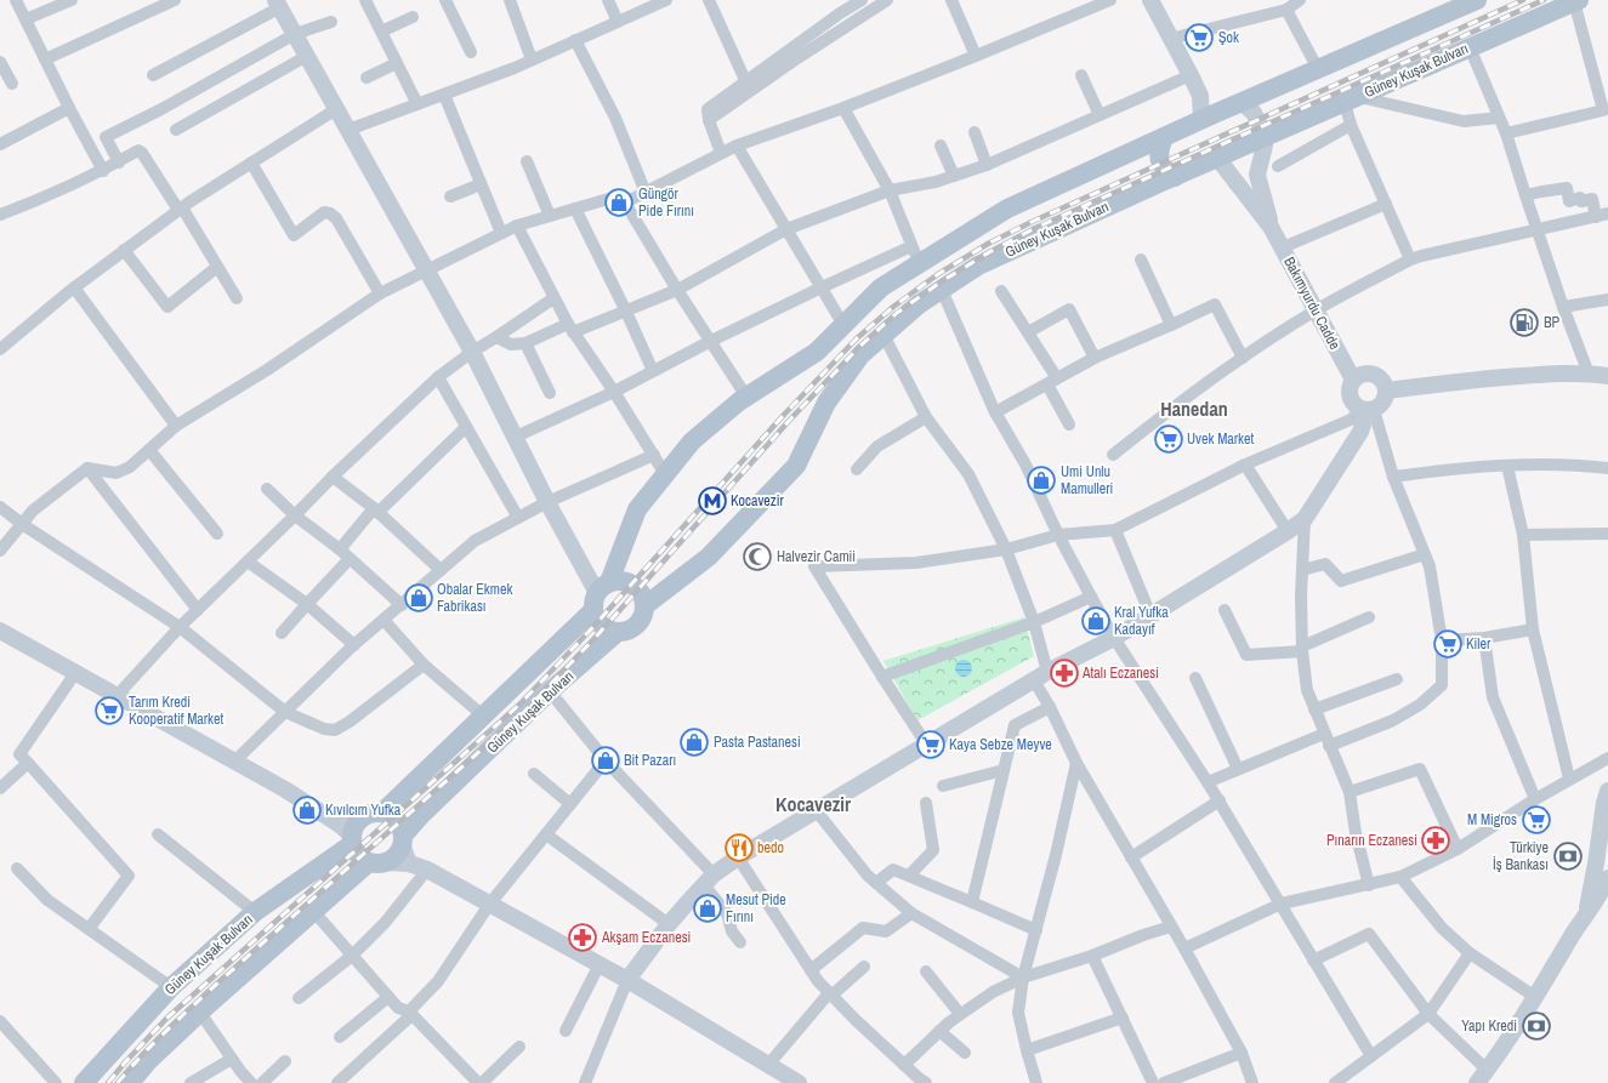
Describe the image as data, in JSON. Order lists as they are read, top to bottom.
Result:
{
  "streets": {
    "main road": ["Güney Kuşak Bulvarı", "Bakımyurdu Cadde"]
  },
  "districts": ["Hanedan", "Kocavezir"],
  "places": {
    "supermarket": [
      "Şok",
      "Uvek Market",
      "Kiler",
      "Tarım Kredi Kooperatif Market",
      "Kaya Sebze Meyve",
      "M Migros"
    ],
    "shop": [
      "Güngör Pide Fırını",
      "Umi Unlu Mamulleri",
      "Obalar Ekmek Fabrikası",
      "Kral Yufka Kadayıf",
      "Pasta Pastanesi",
      "Bit Pazarı",
      "Kıvılcım Yufka",
      "Mesut Pide Fırını"
    ],
    "fuel station": ["BP"],
    "metro station": ["Kocavezir"],
    "mosque": ["Halvezir Camii"],
    "pharmacy": ["Atalı Eczanesi", "Pınarın Eczanesi", "Akşam Eczanesi"],
    "restaurant": ["bedo"],
    "bank": ["Türkiye İş Bankası", "Yapı Kredi"]
  }
}
